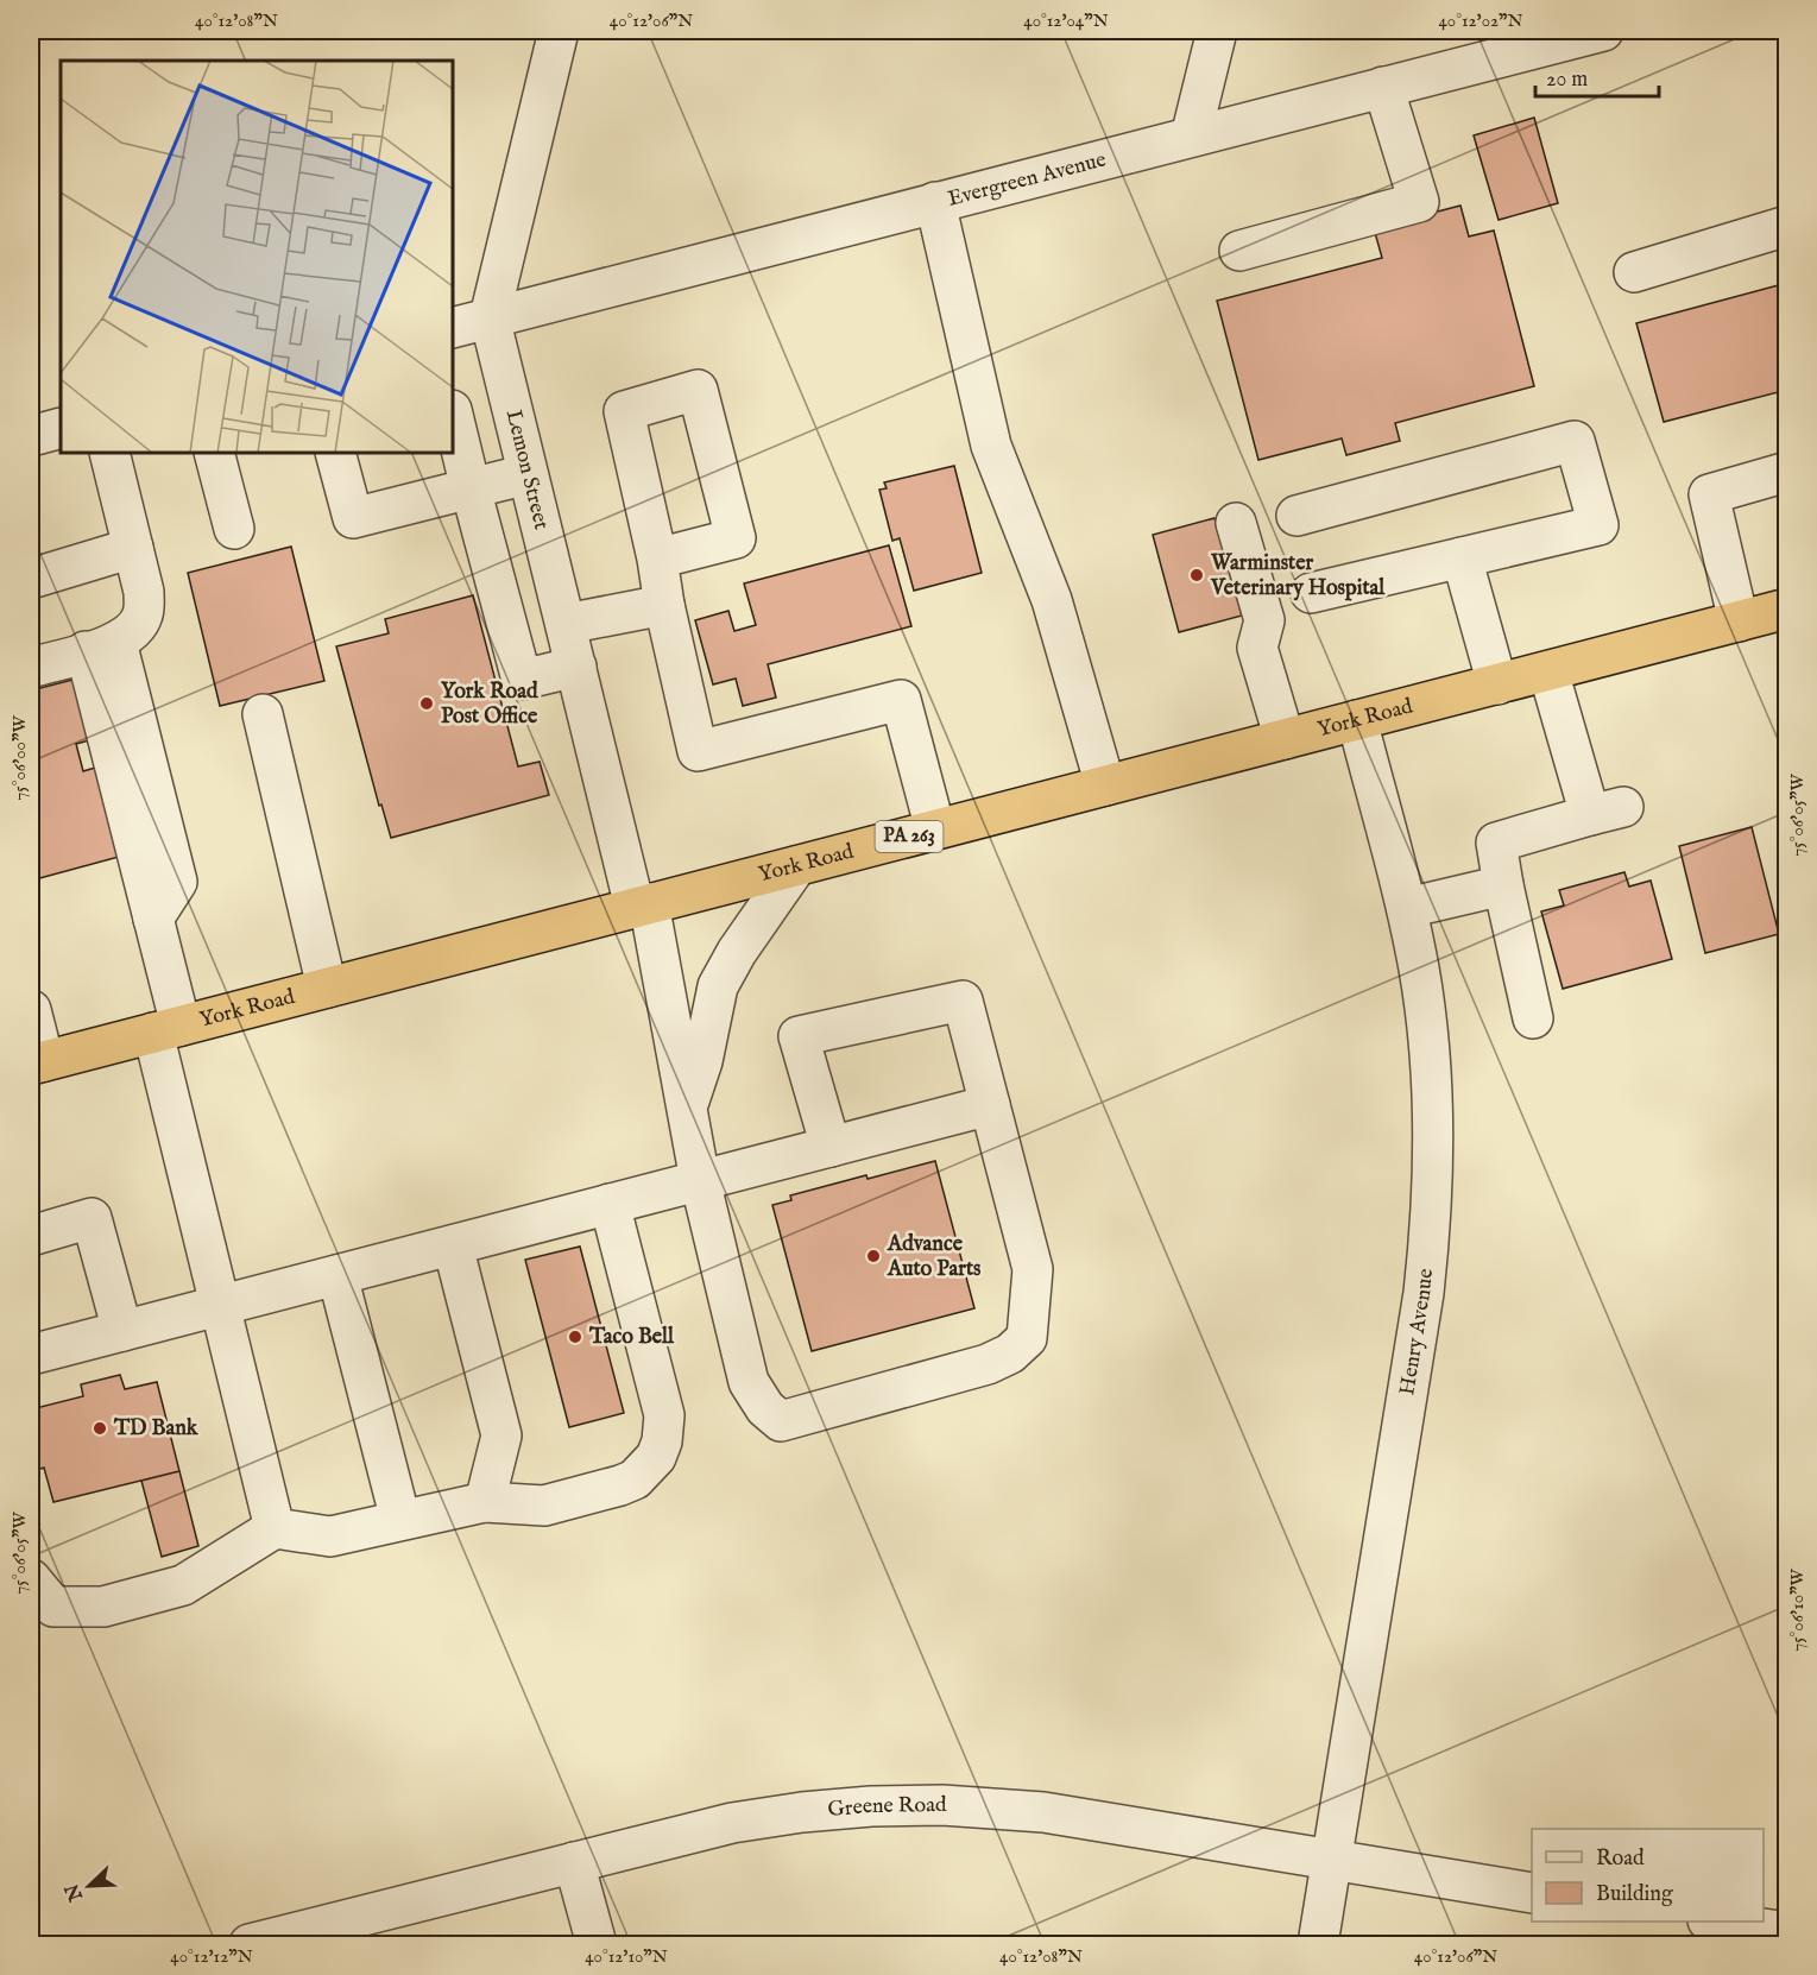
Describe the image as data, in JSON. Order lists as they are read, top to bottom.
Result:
{
  "streets": {
    "highway": ["York Road", "PA 263"],
    "street": [
      "Evergreen Avenue",
      "Lemon Street",
      "Henry Avenue",
      "Greene Road"
    ]
  },
  "crossings": [
    ["Evergreen Avenue", "Lemon Street"],
    ["Lemon Street", "York Road"],
    ["York Road", "Henry Avenue"],
    ["Henry Avenue", "Greene Road"]
  ],
  "places": [
    "Warminster Veterinary Hospital",
    "York Road Post Office",
    "Advance Auto Parts",
    "Taco Bell",
    "TD Bank"
  ],
  "legend": ["Road", "Building"],
  "scale_bar": "20 m",
  "north": "bottom left",
  "coordinates": [
    "40°12'08\"N",
    "40°12'06\"N",
    "40°12'04\"N",
    "40°12'02\"N",
    "75°06'00\"W",
    "75°06'05\"W",
    "75°06'10\"W",
    "40°12'12\"N",
    "40°12'10\"N"
  ]
}
